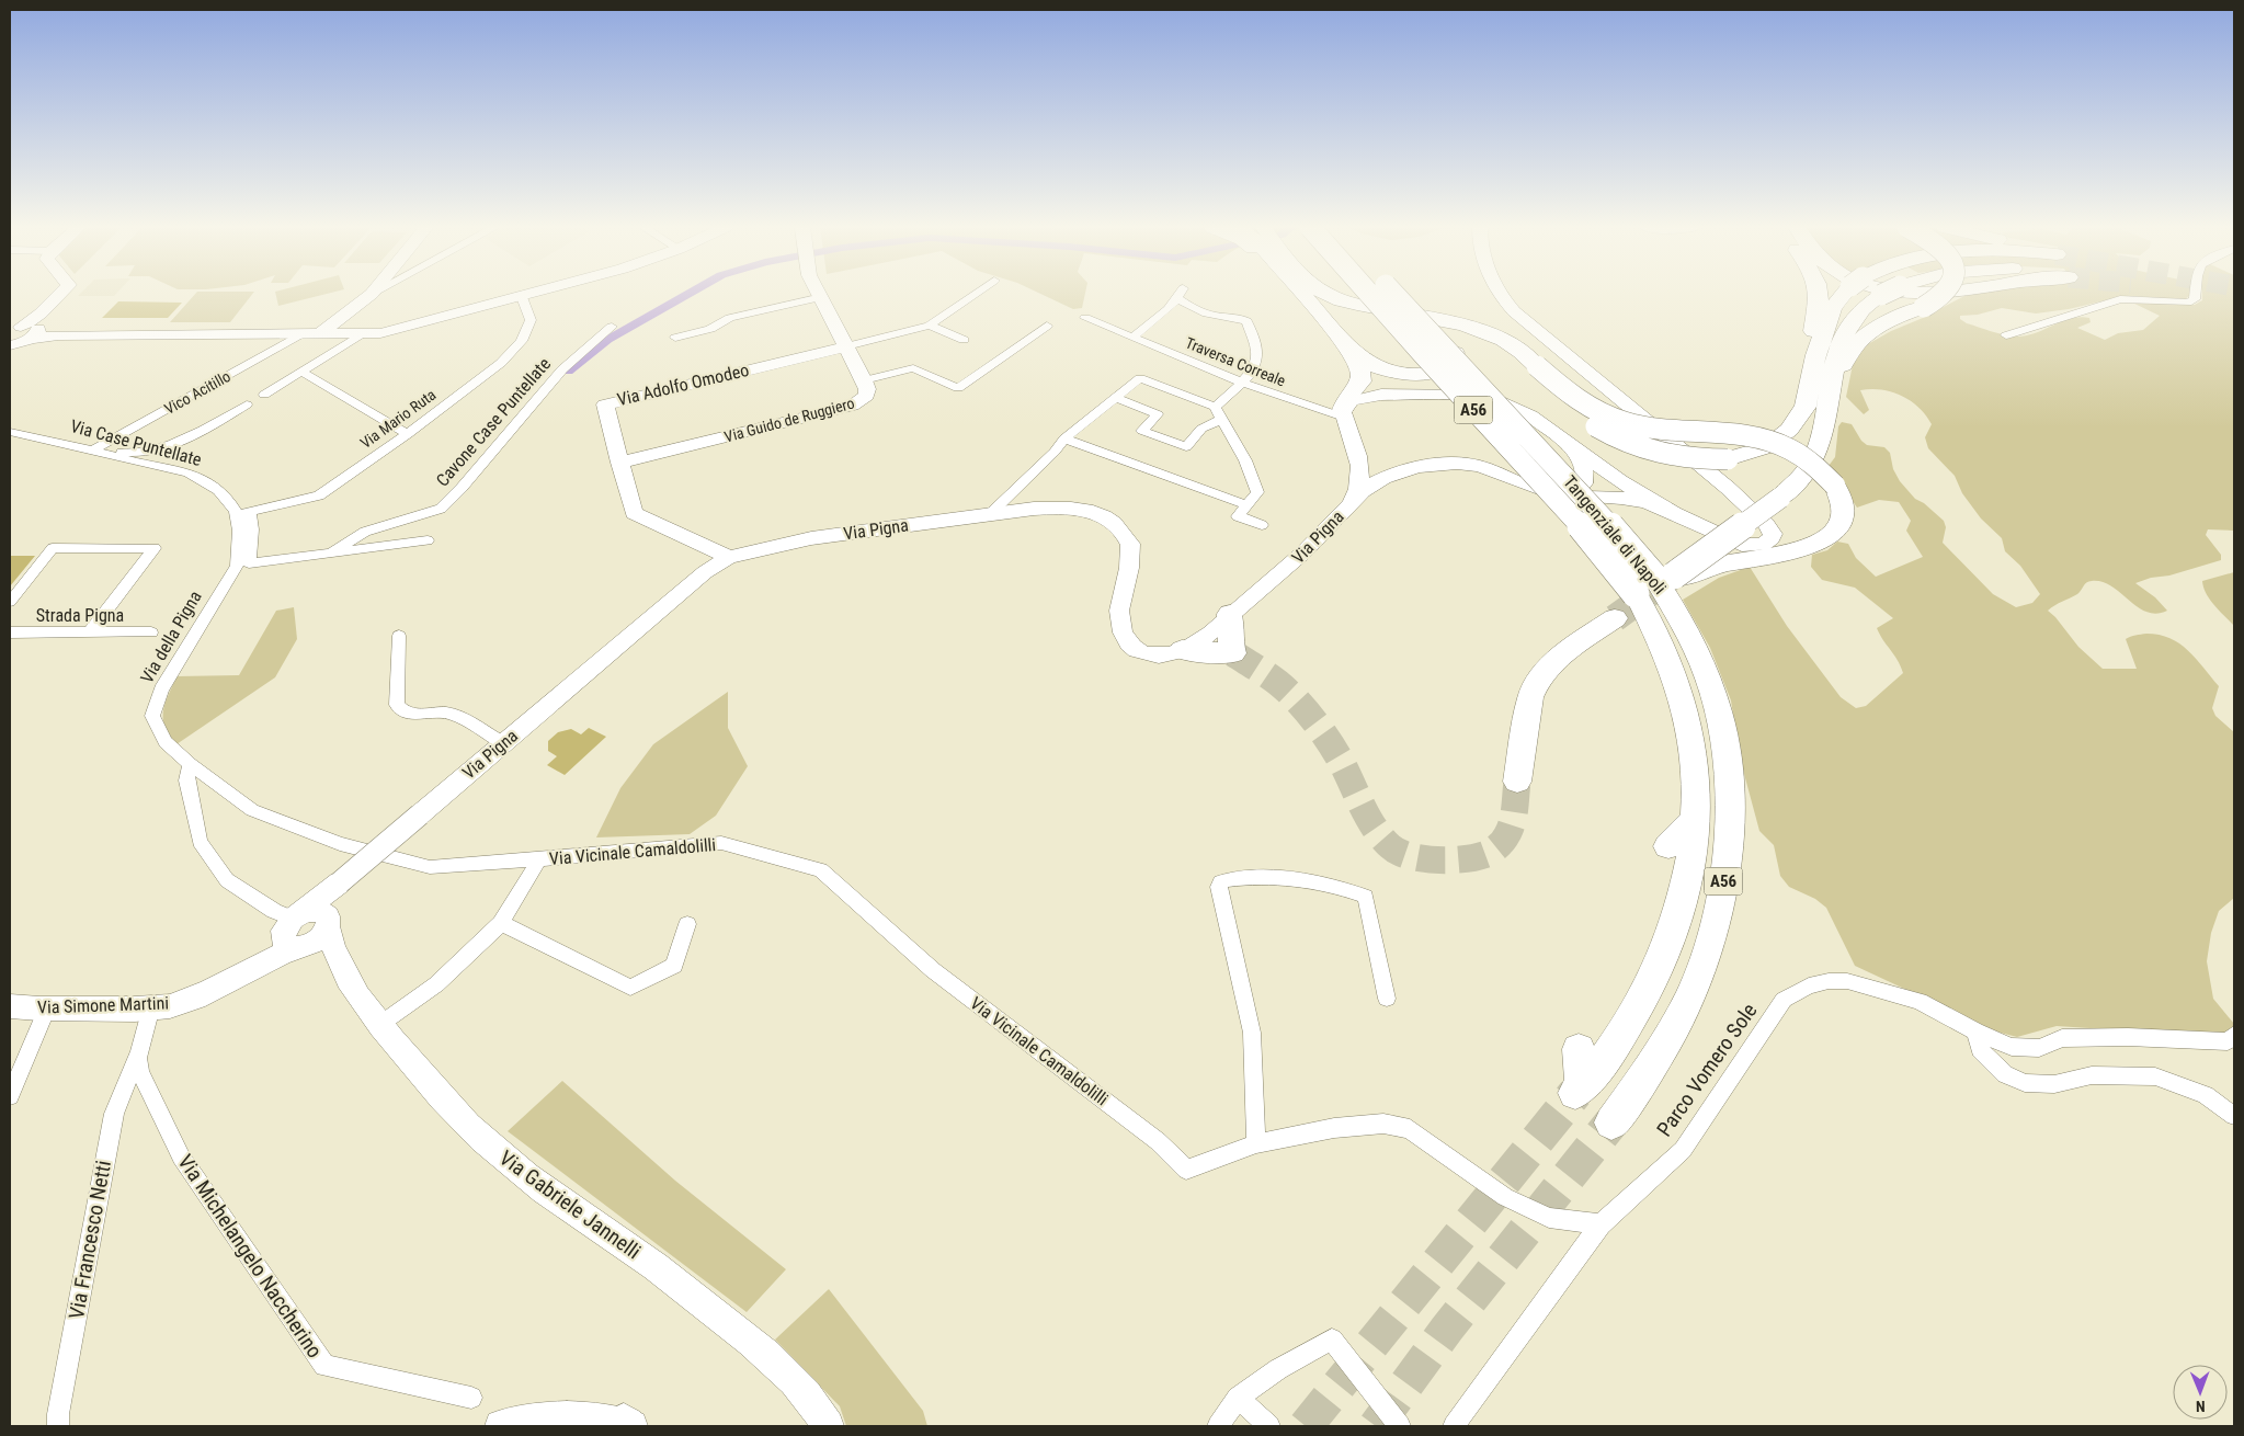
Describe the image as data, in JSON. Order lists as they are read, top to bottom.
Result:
{
  "streets": {
    "highway": ["A56", "Tangenziale di Napoli"],
    "main road": [
      "Via Adolfo Omodeo",
      "Via Guido de Ruggiero",
      "Via Pigna",
      "Via Simone Martini",
      "Via Gabriele Jannelli"
    ],
    "street": [
      "Traversa Correale",
      "Vico Acitillo",
      "Via Mario Ruta",
      "Cavone Case Puntellate",
      "Via Case Puntellate",
      "Strada Pigna",
      "Via della Pigna",
      "Via Vicinale Camaldolilli",
      "Parco Vomero Sole",
      "Via Francesco Netti",
      "Via Michelangelo Naccherino"
    ]
  },
  "crossings": [
    ["Traversa Correale", "Via Pigna"],
    ["Via Adolfo Omodeo", "Via Guido de Ruggiero"],
    ["Via Adolfo Omodeo", "Via Pigna"],
    ["Vico Acitillo", "Via Case Puntellate"],
    ["Via Mario Ruta", "Via Case Puntellate"],
    ["Via Mario Ruta", "Via della Pigna"],
    ["Via Case Puntellate", "Via della Pigna"],
    ["Via Pigna", "Via Simone Martini"],
    ["Via Pigna", "Via Gabriele Jannelli"],
    ["Via della Pigna", "Via Vicinale Camaldolilli"],
    ["Via Simone Martini", "Via Gabriele Jannelli"],
    ["Via Francesco Netti", "Via Michelangelo Naccherino"]
  ],
  "north": "bottom"
}
